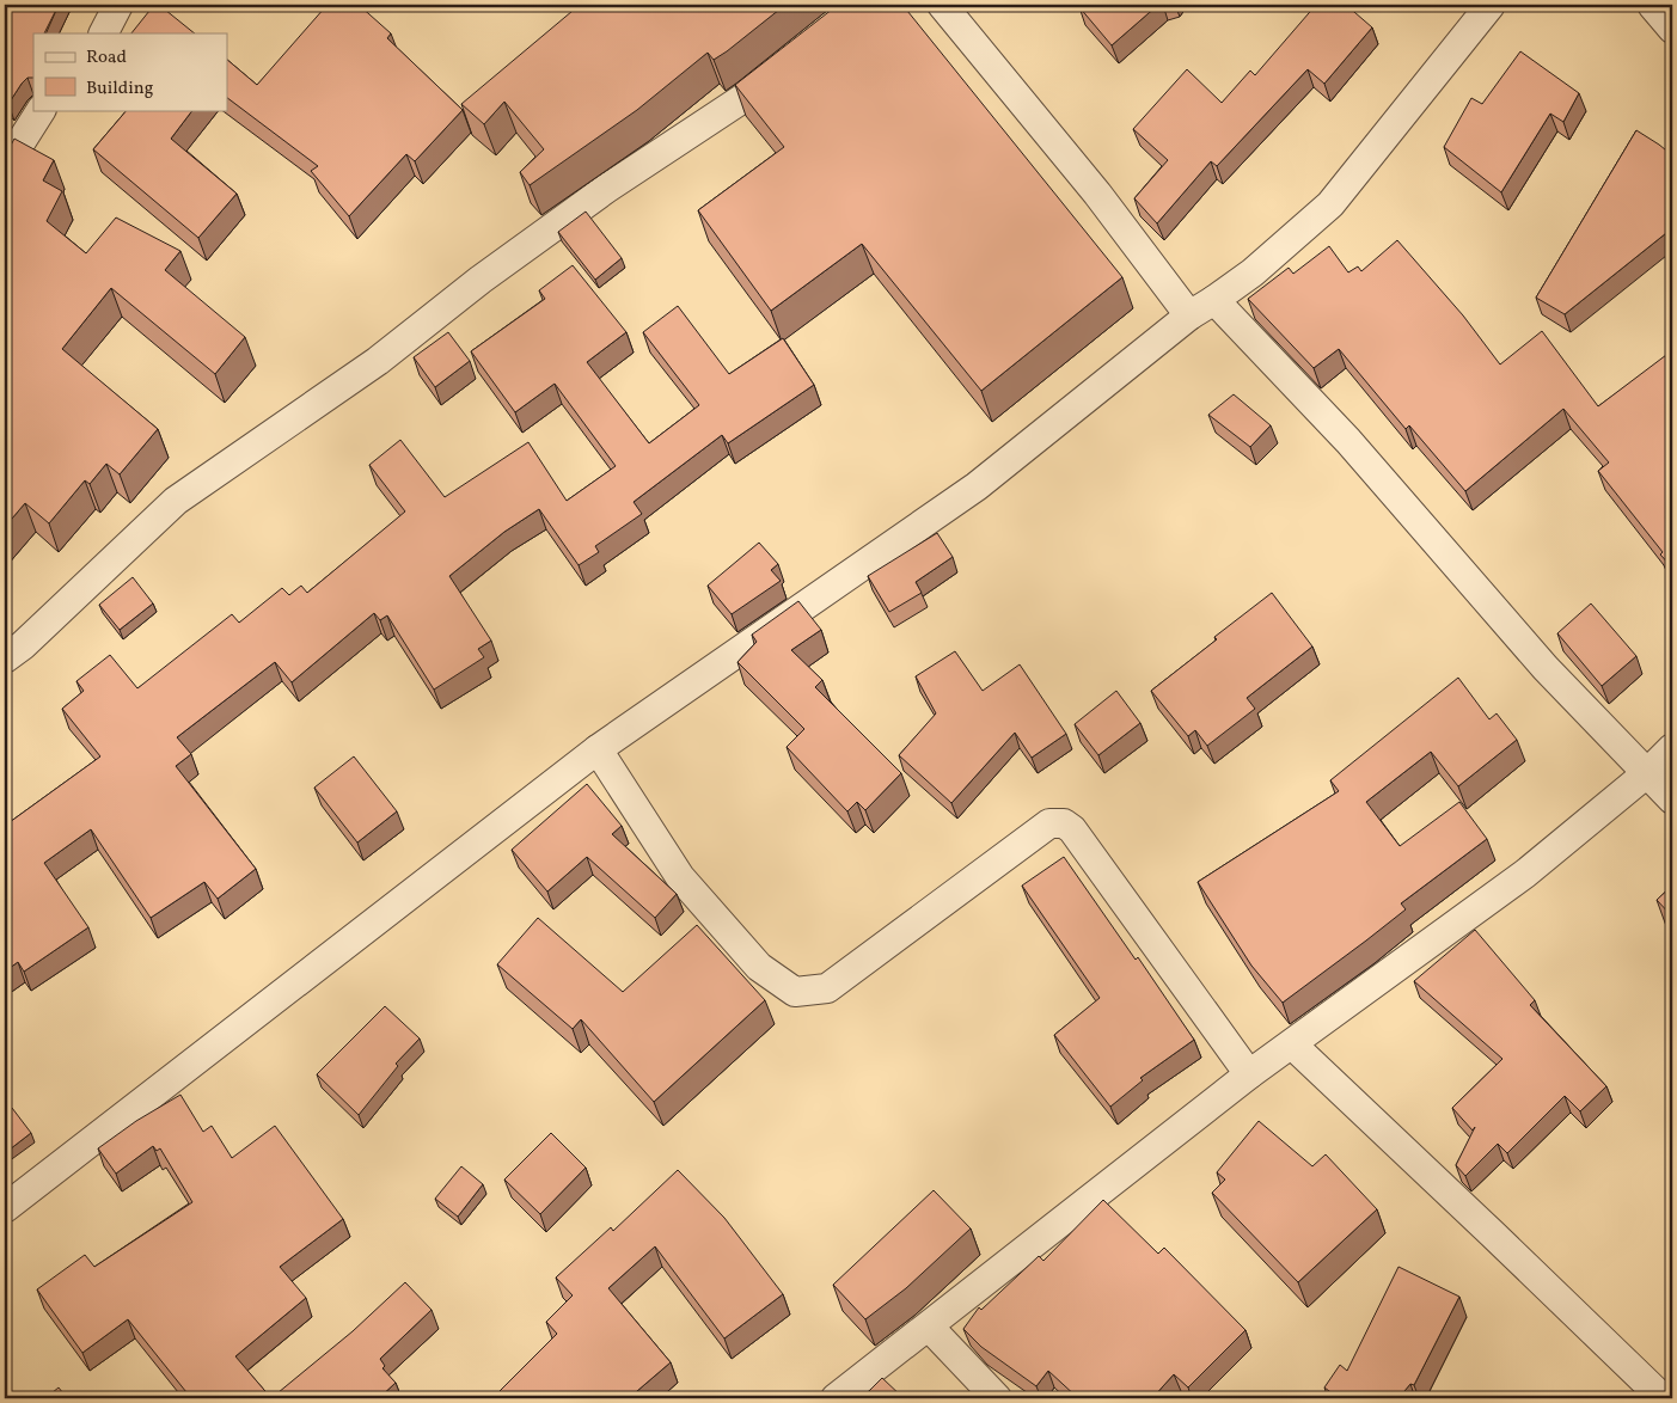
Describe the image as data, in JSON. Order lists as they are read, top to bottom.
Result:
{
  "legend": ["Road", "Building"]
}
